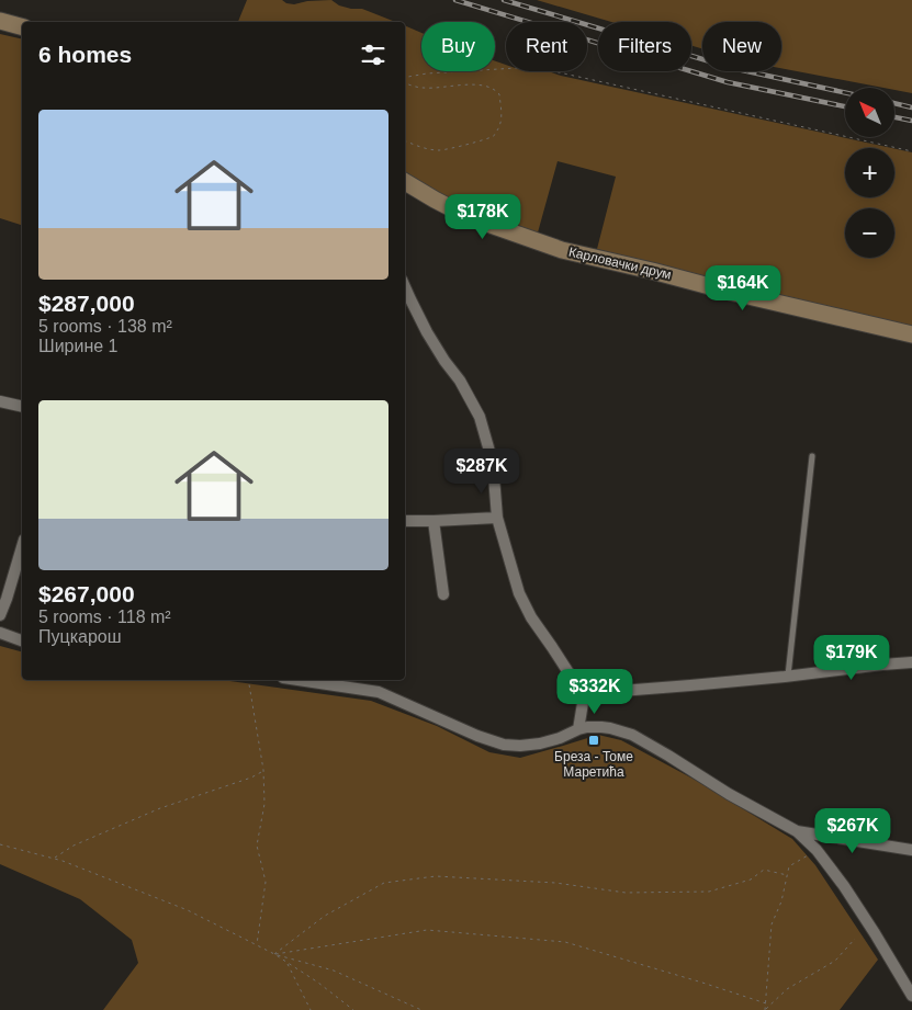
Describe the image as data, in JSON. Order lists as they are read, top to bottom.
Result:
{
  "streets": {
    "main road": ["Карловачки друм"]
  },
  "places": {
    "transit": ["Бреза - Томе Маретића"]
  },
  "north": "top left",
  "page": {
    "chip": [
      "Buy",
      "Rent",
      "Filters",
      "New"
    ],
    "heading": "6 homes",
    "map_buttons": ["+", "−"],
    "list": [
      {
        "name": "$287,000",
        "note": "5 rooms · 138 m² · Ширине 1"
      },
      {
        "name": "$267,000",
        "note": "5 rooms · 118 m² · Пуцкарош"
      }
    ],
    "price": [
      "$178K",
      "$164K",
      "$287K",
      "$179K",
      "$332K",
      "$267K"
    ]
  }
}
